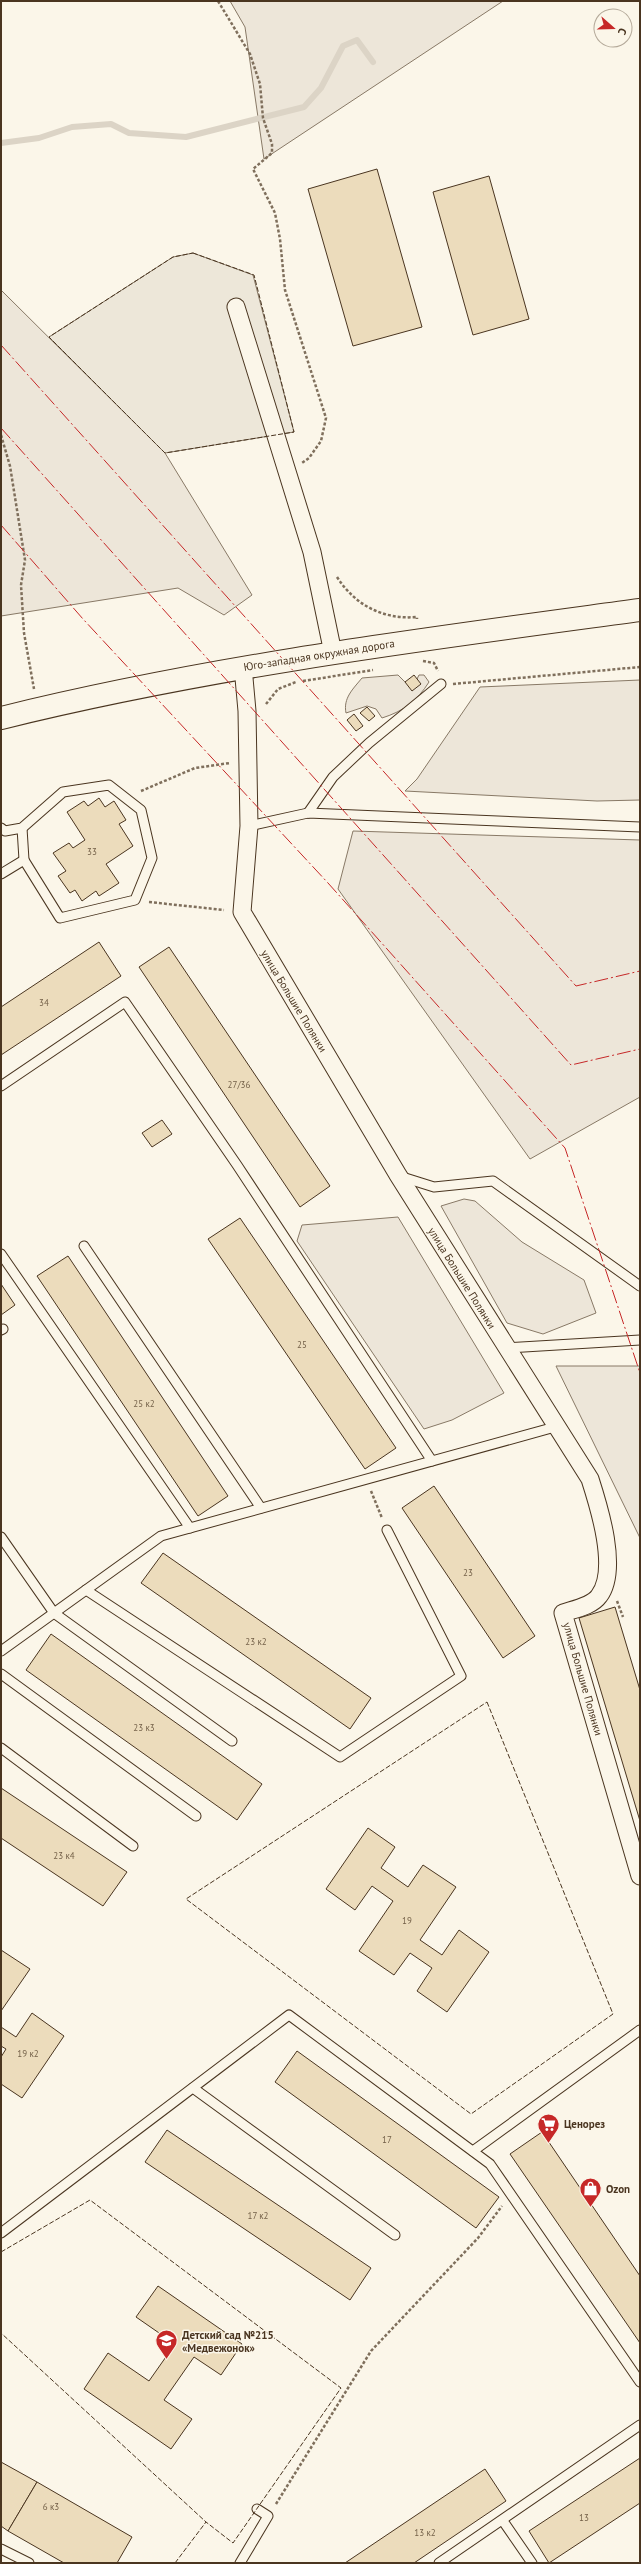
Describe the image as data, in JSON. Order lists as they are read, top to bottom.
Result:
{
  "streets": {
    "highway": ["Юго-западная окружная дорога"],
    "street": ["улица Большие Полянки"]
  },
  "places": {
    "supermarket": ["Ценорез"],
    "shop": ["Ozon"],
    "school or university": ["Детский сад №215 «Медвежонок»"]
  },
  "house_numbers": [
    "33",
    "34",
    "27/36",
    "25",
    "25 к2",
    "23",
    "23 к2",
    "23 к3",
    "23 к4",
    "19",
    "19 к2",
    "17",
    "17 к2",
    "6 к3",
    "13",
    "13 к2"
  ],
  "north": "right"
}
